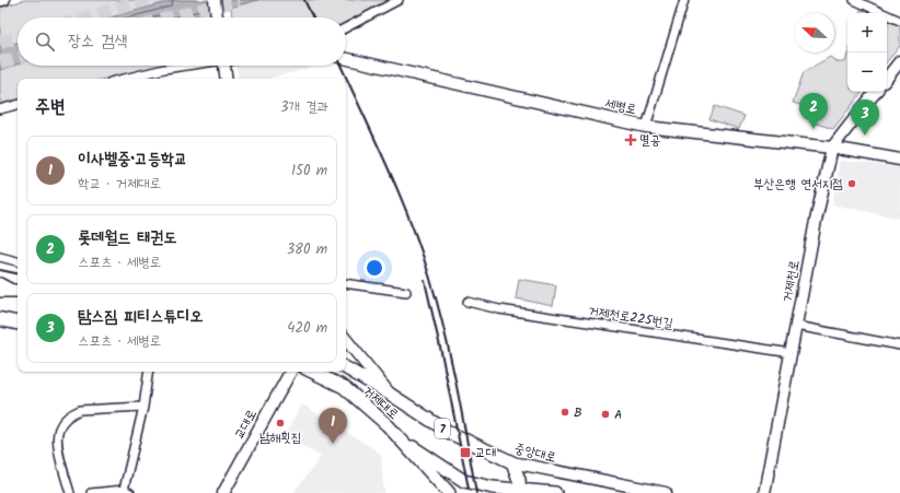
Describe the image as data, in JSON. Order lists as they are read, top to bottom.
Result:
{
  "streets": {
    "main road": [
      "세병로",
      "거제천로",
      "거제대로",
      "교대로",
      "7",
      "중앙대로"
    ],
    "street": ["거제천로225번길"]
  },
  "crossings": [
    ["세병로", "거제천로"],
    ["거제천로", "거제천로225번길"]
  ],
  "places": {
    "health": ["멸공"],
    "other": [
      "부산은행 연서지점",
      "B",
      "A",
      "남해횟집"
    ],
    "transit": ["교대"]
  },
  "north": "top left",
  "page": {
    "map_buttons": ["+", "−"],
    "search": "장소 검색",
    "heading": ["주변", "3개 결과"],
    "pins": ["2", "3", "1"],
    "list": [
      {
        "mark": "1",
        "name": "이사벨중•고등학교",
        "note": "학교 · 거제대로",
        "value": "150 m"
      },
      {
        "mark": "2",
        "name": "롯데월드 태권도",
        "note": "스포츠 · 세병로",
        "value": "380 m"
      },
      {
        "mark": "3",
        "name": "탐스짐 피티스튜디오",
        "note": "스포츠 · 세병로",
        "value": "420 m"
      }
    ]
  }
}
